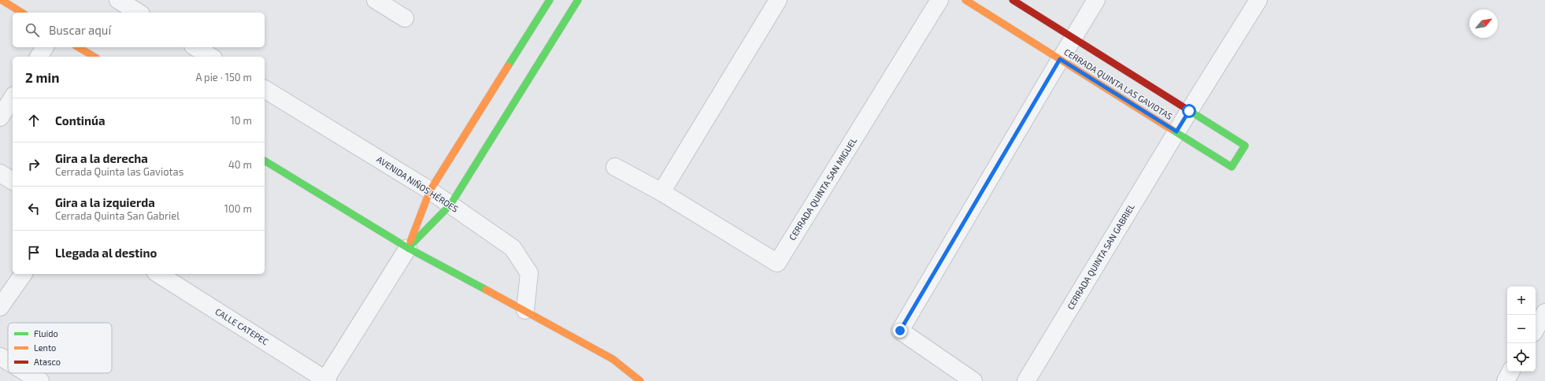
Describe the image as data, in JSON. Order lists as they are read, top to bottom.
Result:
{
  "streets": {
    "street": [
      "CERRADA QUINTA LAS GAVIOTAS",
      "AVENIDA NIÑOS HÉROES",
      "CERRADA QUINTA SAN MIGUEL",
      "CERRADA QUINTA SAN GABRIEL",
      "CALLE CATEPEC"
    ]
  },
  "crossings": [
    ["CERRADA QUINTA LAS GAVIOTAS", "CERRADA QUINTA SAN GABRIEL"]
  ],
  "legend": ["Fluido", "Lento", "Atasco"],
  "north": "top right",
  "page": {
    "search": "Buscar aquí",
    "heading": ["2 min", "A pie · 150 m"],
    "list": [
      ["Continúa", "10 m"],
      ["Gira a la derecha", "Cerrada Quinta las Gaviotas", "40 m"],
      ["Gira a la izquierda", "Cerrada Quinta San Gabriel", "100 m"],
      "Llegada al destino"
    ],
    "map_buttons": ["+", "−"]
  }
}
